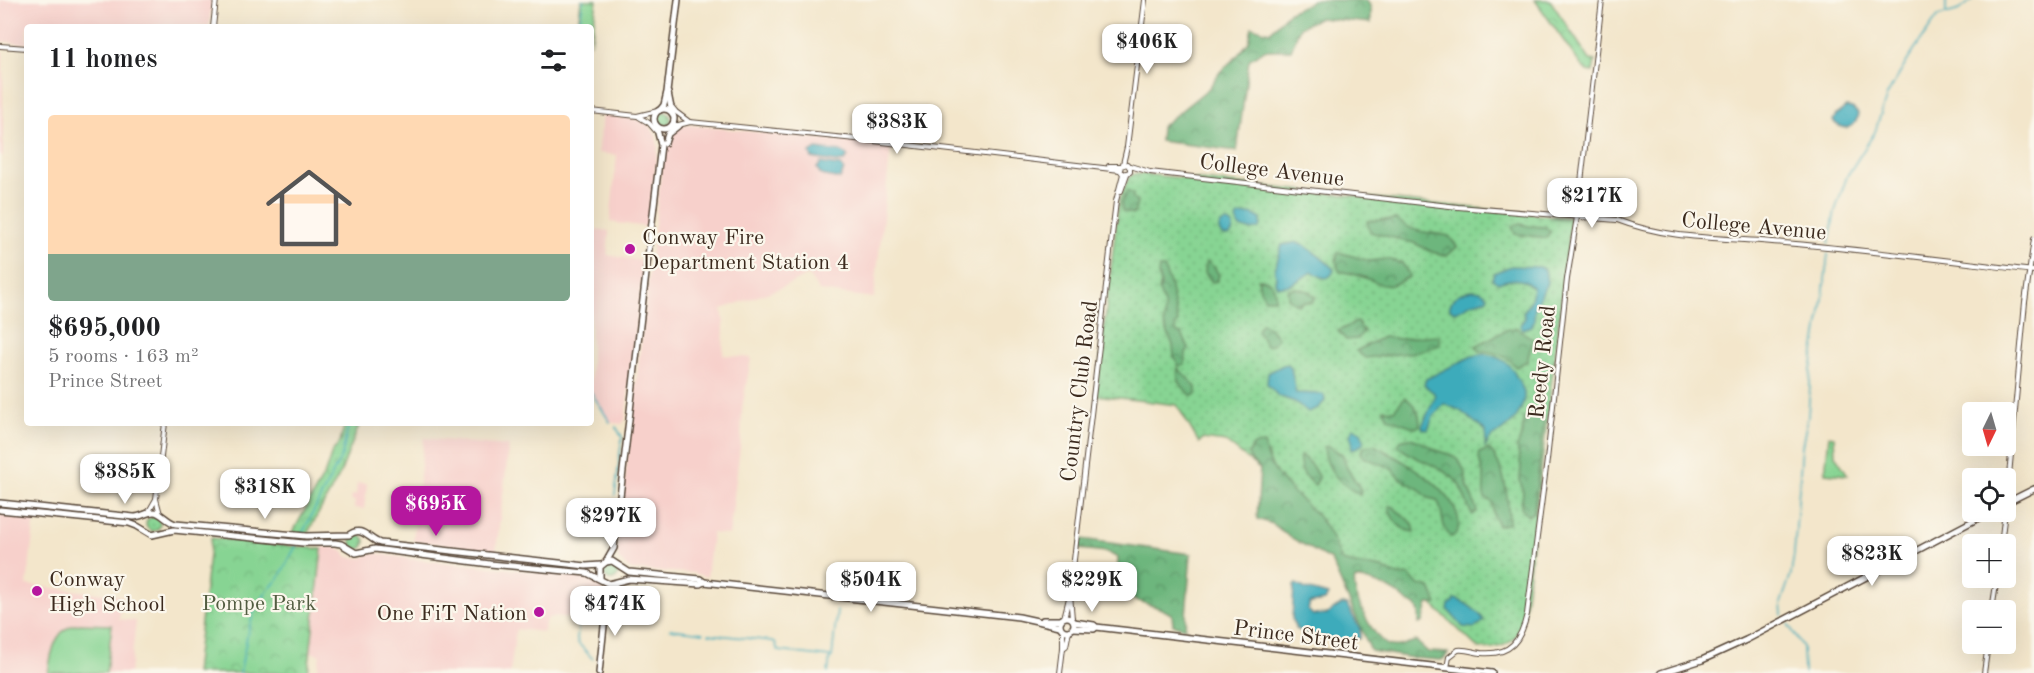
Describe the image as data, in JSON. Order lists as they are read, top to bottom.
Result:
{
  "streets": {
    "main road": ["Prince Street"],
    "street": ["College Avenue", "Reedy Road", "Country Club Road"]
  },
  "crossings": [
    ["College Avenue", "Reedy Road"],
    ["College Avenue", "Country Club Road"],
    ["Reedy Road", "Prince Street"],
    ["Country Club Road", "Prince Street"]
  ],
  "parks": ["Pompe Park"],
  "places": ["Conway Fire Department Station 4", "Conway High School", "One FiT Nation"],
  "north": "bottom",
  "page": {
    "price": [
      "$406K",
      "$383K",
      "$217K",
      "$385K",
      "$318K",
      "$695K",
      "$297K",
      "$823K",
      "$504K",
      "$229K",
      "$474K"
    ],
    "heading": "11 homes",
    "list": [
      {
        "name": "$695,000",
        "note": "5 rooms · 163 m² · Prince Street"
      }
    ],
    "map_buttons": ["+", "−"]
  }
}
